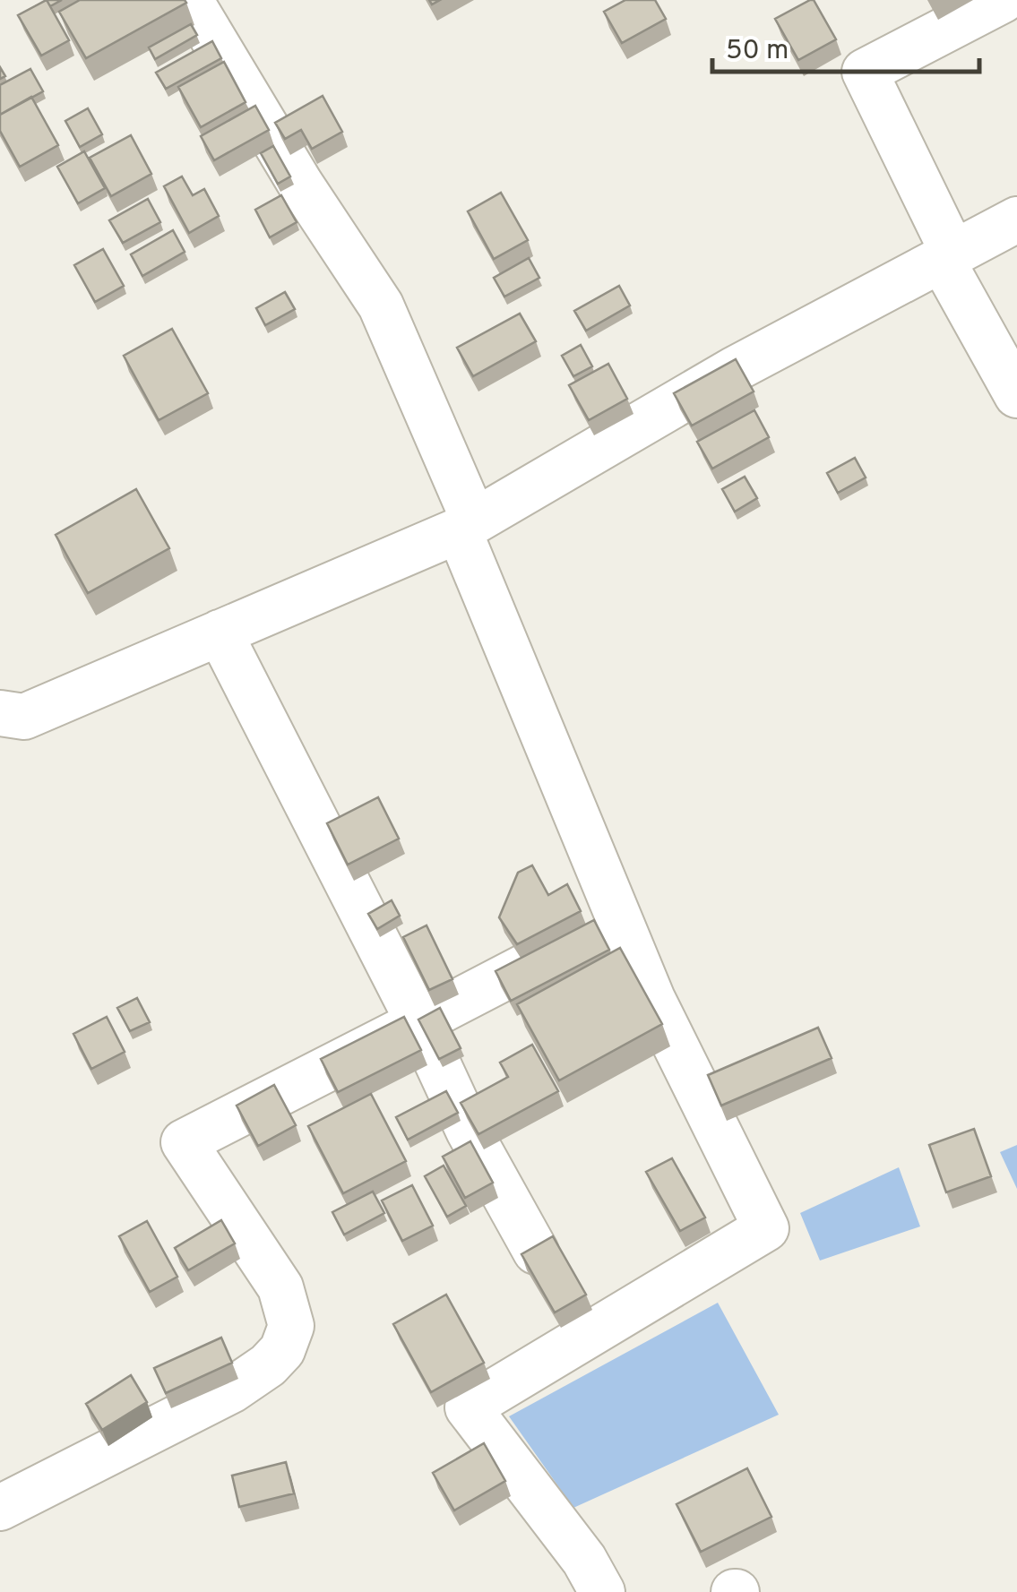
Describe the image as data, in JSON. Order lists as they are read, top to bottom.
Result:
{
  "scale_bar": "50 m"
}
